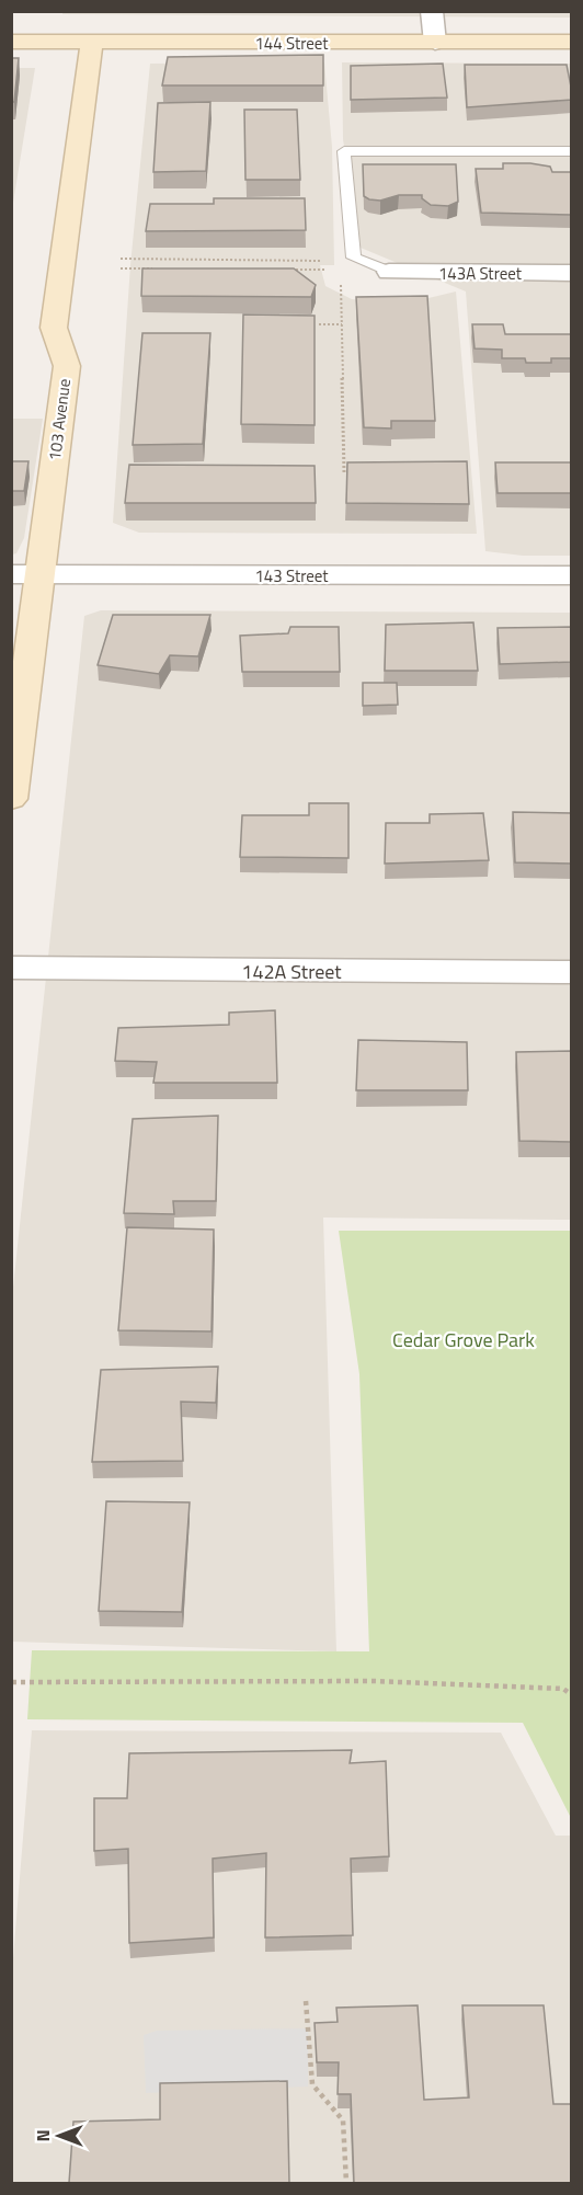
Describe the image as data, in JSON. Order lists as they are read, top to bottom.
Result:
{
  "streets": {
    "street": [
      "144 Street",
      "143A Street",
      "103 Avenue",
      "143 Street",
      "142A Street"
    ]
  },
  "crossings": [
    ["144 Street", "103 Avenue"],
    ["103 Avenue", "143 Street"]
  ],
  "parks": ["Cedar Grove Park"],
  "north": "left"
}
